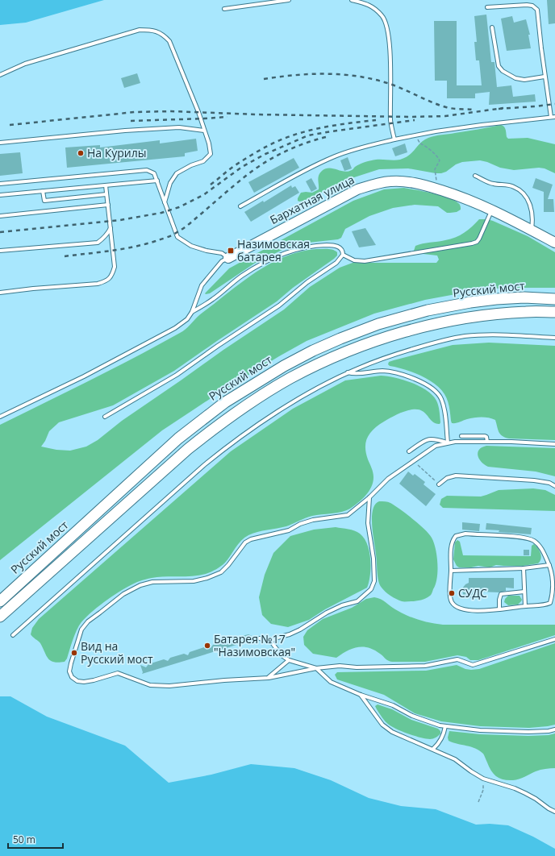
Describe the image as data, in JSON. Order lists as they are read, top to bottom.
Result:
{
  "streets": {
    "main road": ["Русский мост"],
    "street": ["Бархатная улица"]
  },
  "places": {
    "other": [
      "На Курилы",
      "СУДС",
      "Батарея №17 \"Назимовская\"",
      "Вид на Русский мост"
    ],
    "transit": ["Назимовская батарея"]
  },
  "scale_bar": "50 m"
}
